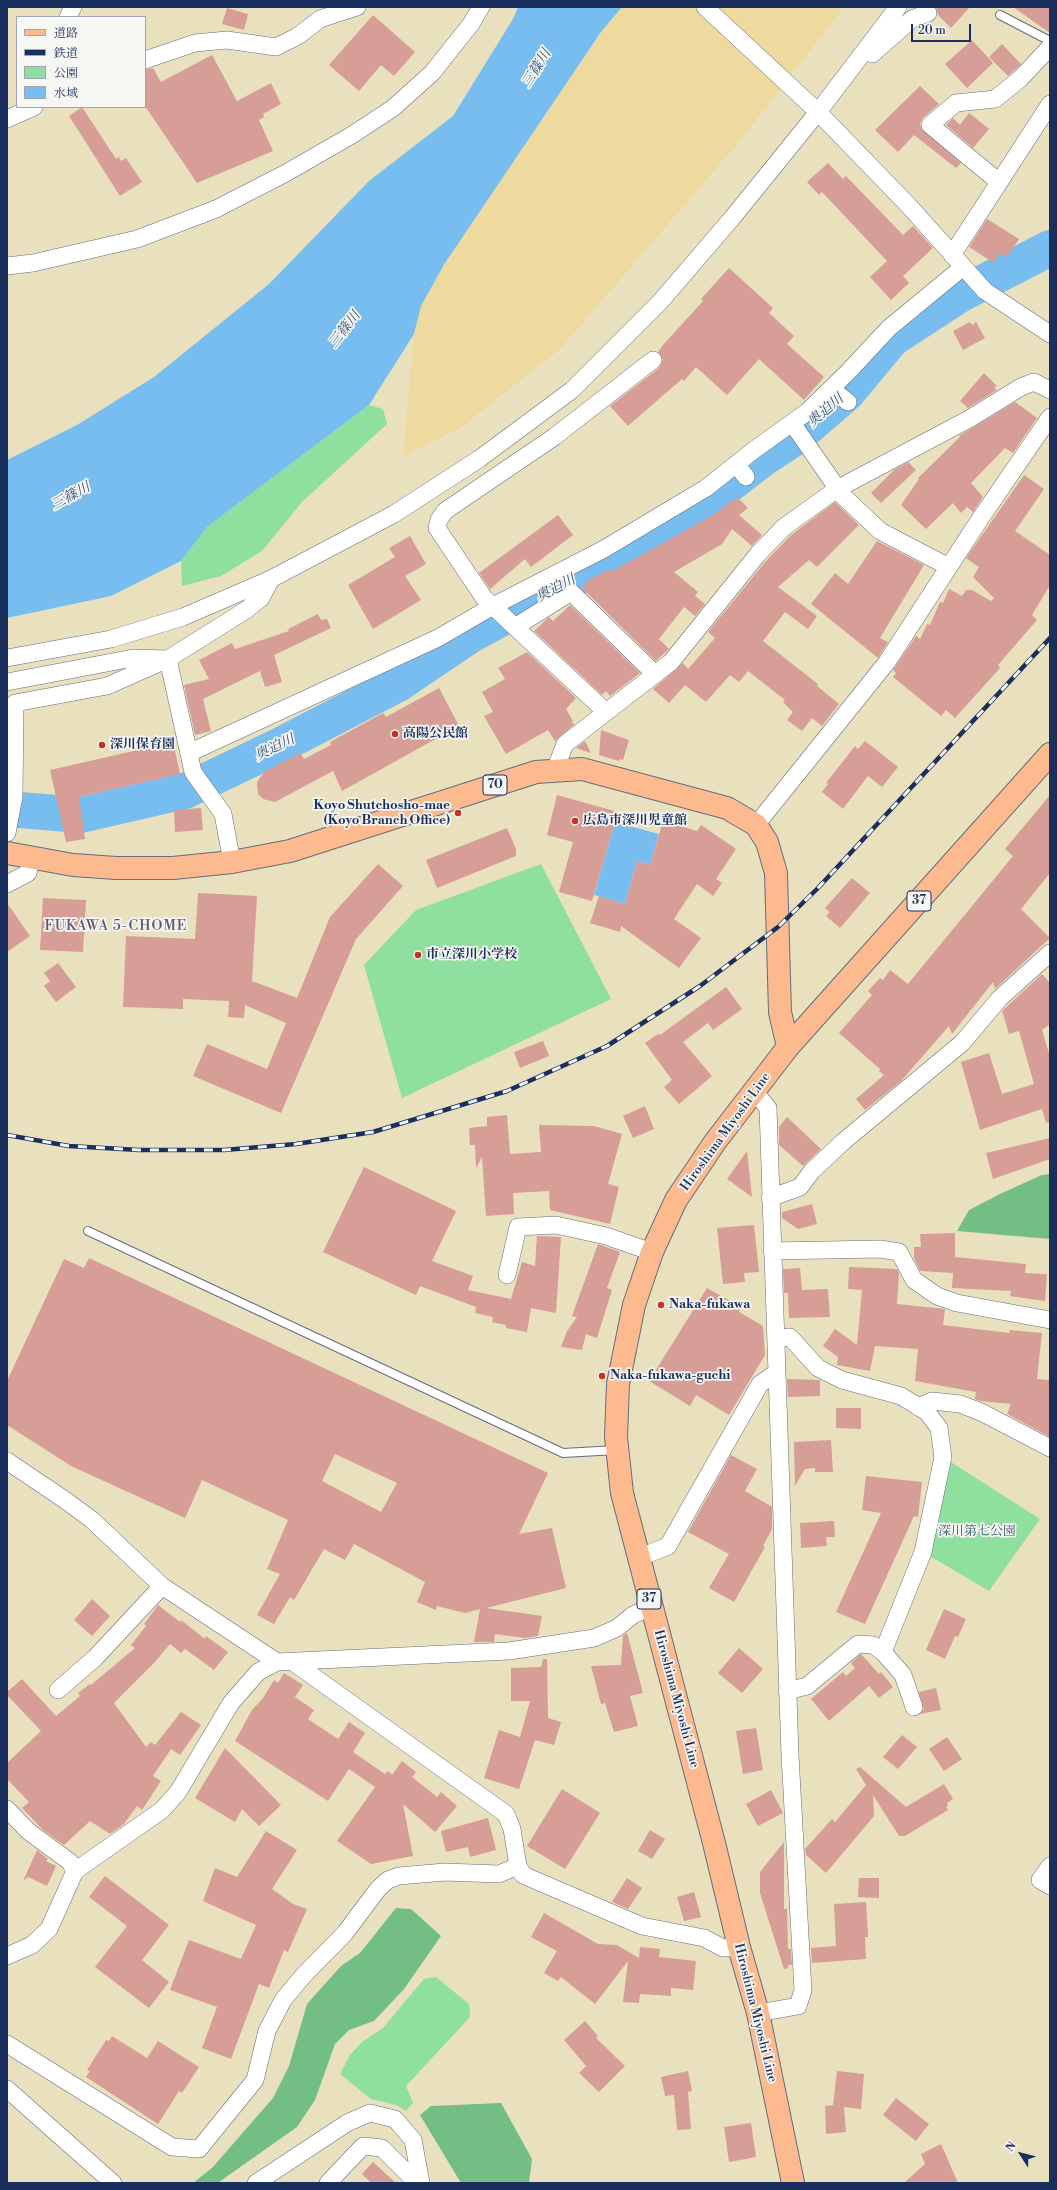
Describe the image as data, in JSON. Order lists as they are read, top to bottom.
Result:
{
  "streets": {
    "main road": ["70", "37", "Hiroshima Miyoshi Line"]
  },
  "crossings": [
    ["70", "Hiroshima Miyoshi Line"]
  ],
  "districts": ["FUKAWA 5-CHOME"],
  "water": ["三篠川", "奥迫川"],
  "parks": ["深川第七公園"],
  "places": [
    "高陽公民館",
    "深川保育園",
    "Koyo Shutchosho-mae (Koyo Branch Office)",
    "広島市深川児童館",
    "市立深川小学校",
    "Naka-fukawa",
    "Naka-fukawa-guchi"
  ],
  "legend": [
    "道路",
    "鉄道",
    "公園",
    "水域"
  ],
  "scale_bar": "20 m",
  "north": "top left"
}
